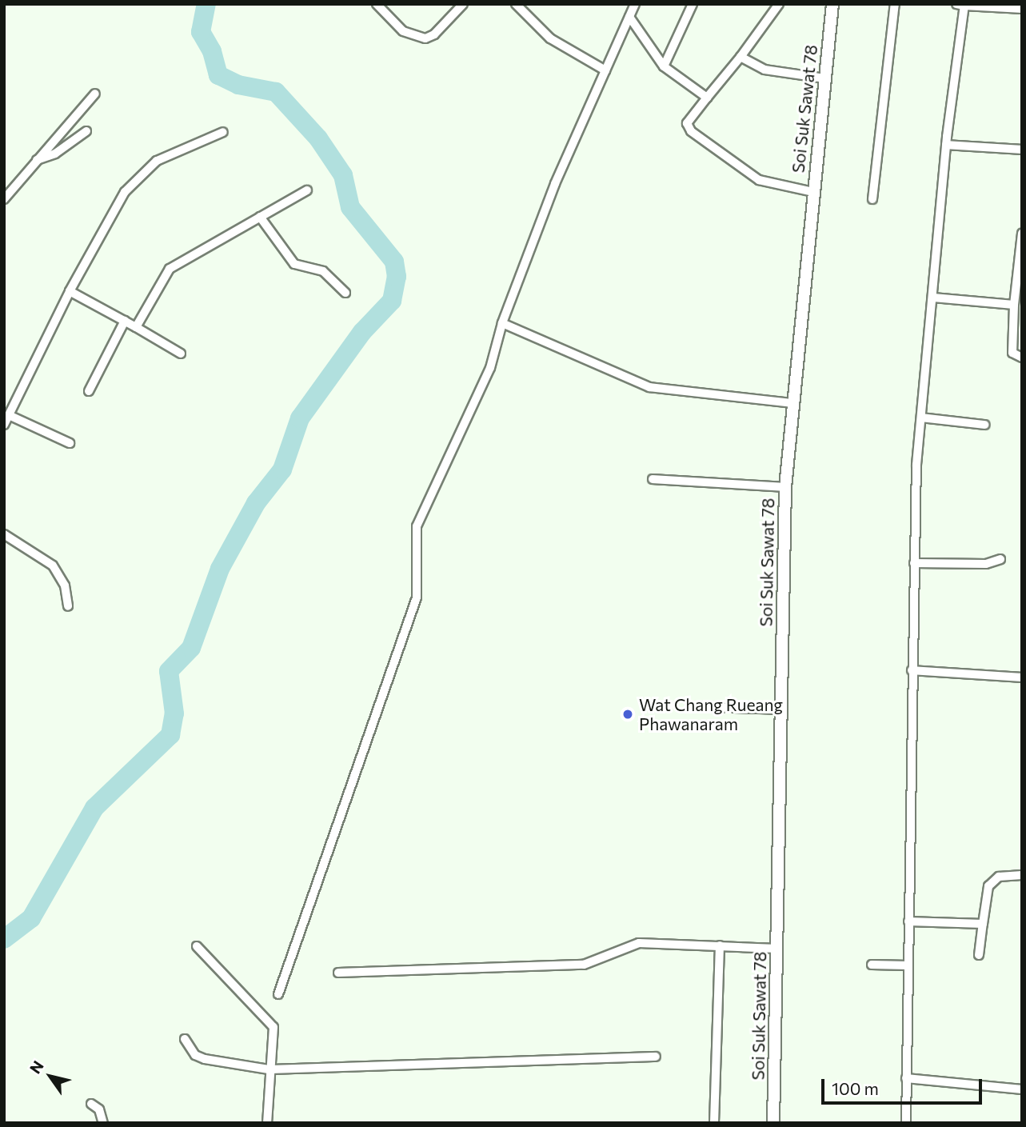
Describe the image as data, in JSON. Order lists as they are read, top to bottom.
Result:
{
  "streets": {
    "street": ["Soi Suk Sawat 78"]
  },
  "places": ["Wat Chang Rueang Phawanaram"],
  "scale_bar": "100 m",
  "north": "top left"
}
